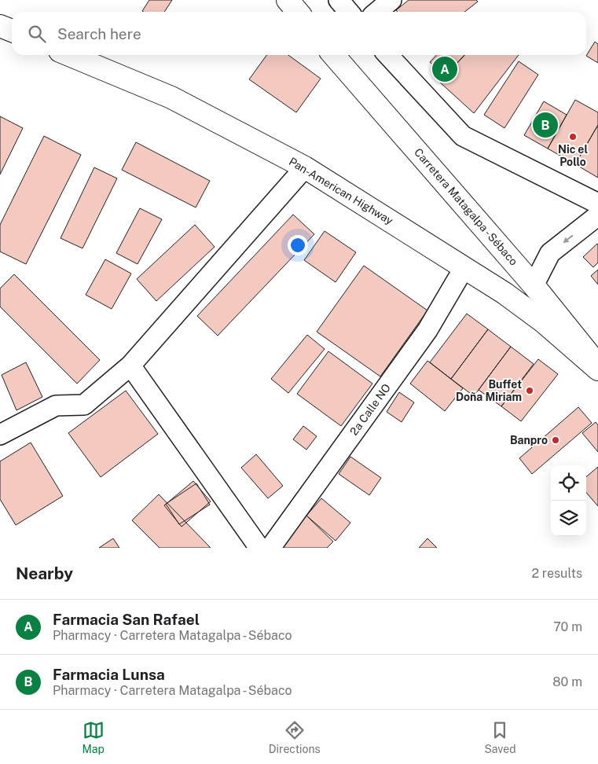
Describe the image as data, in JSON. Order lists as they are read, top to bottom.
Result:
{
  "streets": {
    "main road": ["Pan-American Highway", "Carretera Matagalpa - Sébaco"],
    "street": ["2a Calle NO"]
  },
  "crossings": [
    ["Pan-American Highway", "2a Calle NO"]
  ],
  "places": ["Nic el Pollo", "Buffet Doña Miriam", "Banpro"],
  "page": {
    "search": "Search here",
    "pins": ["A", "B"],
    "heading": ["Nearby", "2 results"],
    "list": [
      {
        "mark": "A",
        "name": "Farmacia San Rafael",
        "note": "Pharmacy · Carretera Matagalpa - Sébaco",
        "value": "70 m"
      },
      {
        "mark": "B",
        "name": "Farmacia Lunsa",
        "note": "Pharmacy · Carretera Matagalpa - Sébaco",
        "value": "80 m"
      }
    ],
    "nav": ["Map", "Directions", "Saved"]
  }
}
